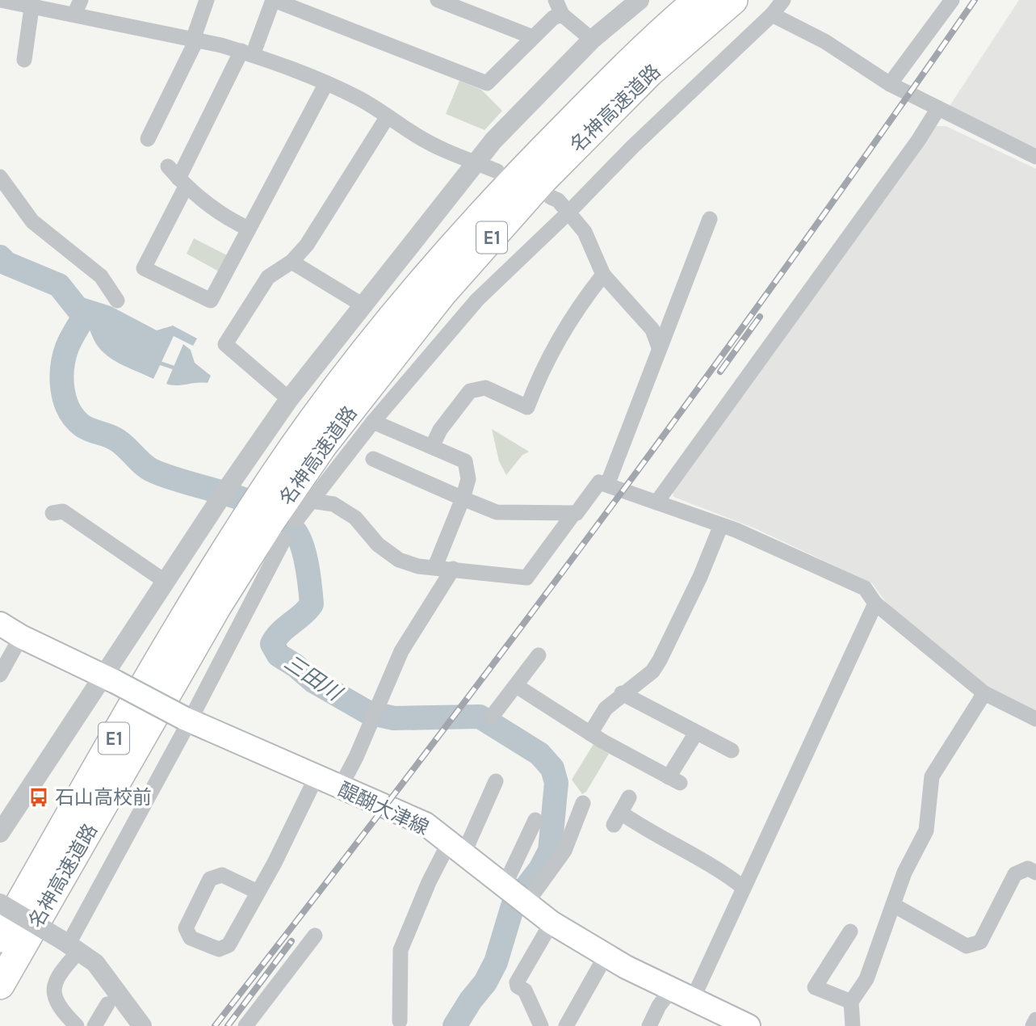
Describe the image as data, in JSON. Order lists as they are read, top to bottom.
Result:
{
  "streets": {
    "highway": ["名神高速道路", "E1"],
    "main road": ["醍醐大津線"]
  },
  "water": ["三田川"],
  "places": {
    "bus stop": ["石山高校前"]
  }
}
